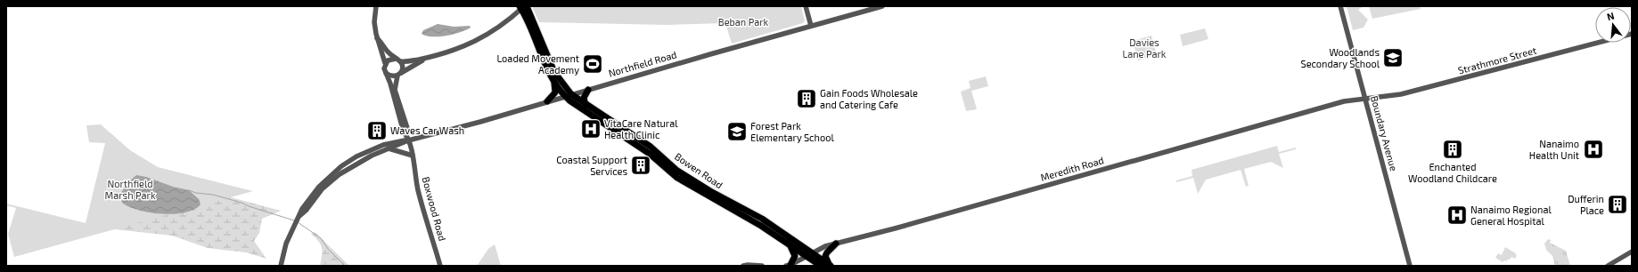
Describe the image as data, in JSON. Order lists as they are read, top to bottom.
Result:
{
  "streets": {
    "main road": ["Bowen Road"],
    "street": [
      "Strathmore Street",
      "Northfield Road",
      "Boundary Avenue",
      "Meredith Road",
      "Boxwood Road"
    ]
  },
  "crossings": [
    ["Strathmore Street", "Boundary Avenue"],
    ["Strathmore Street", "Meredith Road"],
    ["Northfield Road", "Bowen Road"],
    ["Northfield Road", "Boxwood Road"],
    ["Boundary Avenue", "Meredith Road"],
    ["Meredith Road", "Bowen Road"]
  ],
  "parks": ["Beban Park", "Davies Lane Park", "Northfield Marsh Park"],
  "places": {
    "school or university": ["Woodlands Secondary School", "Forest Park Elementary School"],
    "sports": ["Loaded Movement Academy"],
    "building": [
      "Gain Foods Wholesale and Catering Cafe",
      "Waves Car Wash",
      "Enchanted Woodland Childcare",
      "Coastal Support Services",
      "Dufferin Place"
    ],
    "hospital": ["VitaCare Natural Health Clinic", "Nanaimo Health Unit", "Nanaimo Regional General Hospital"]
  },
  "north": "top"
}
